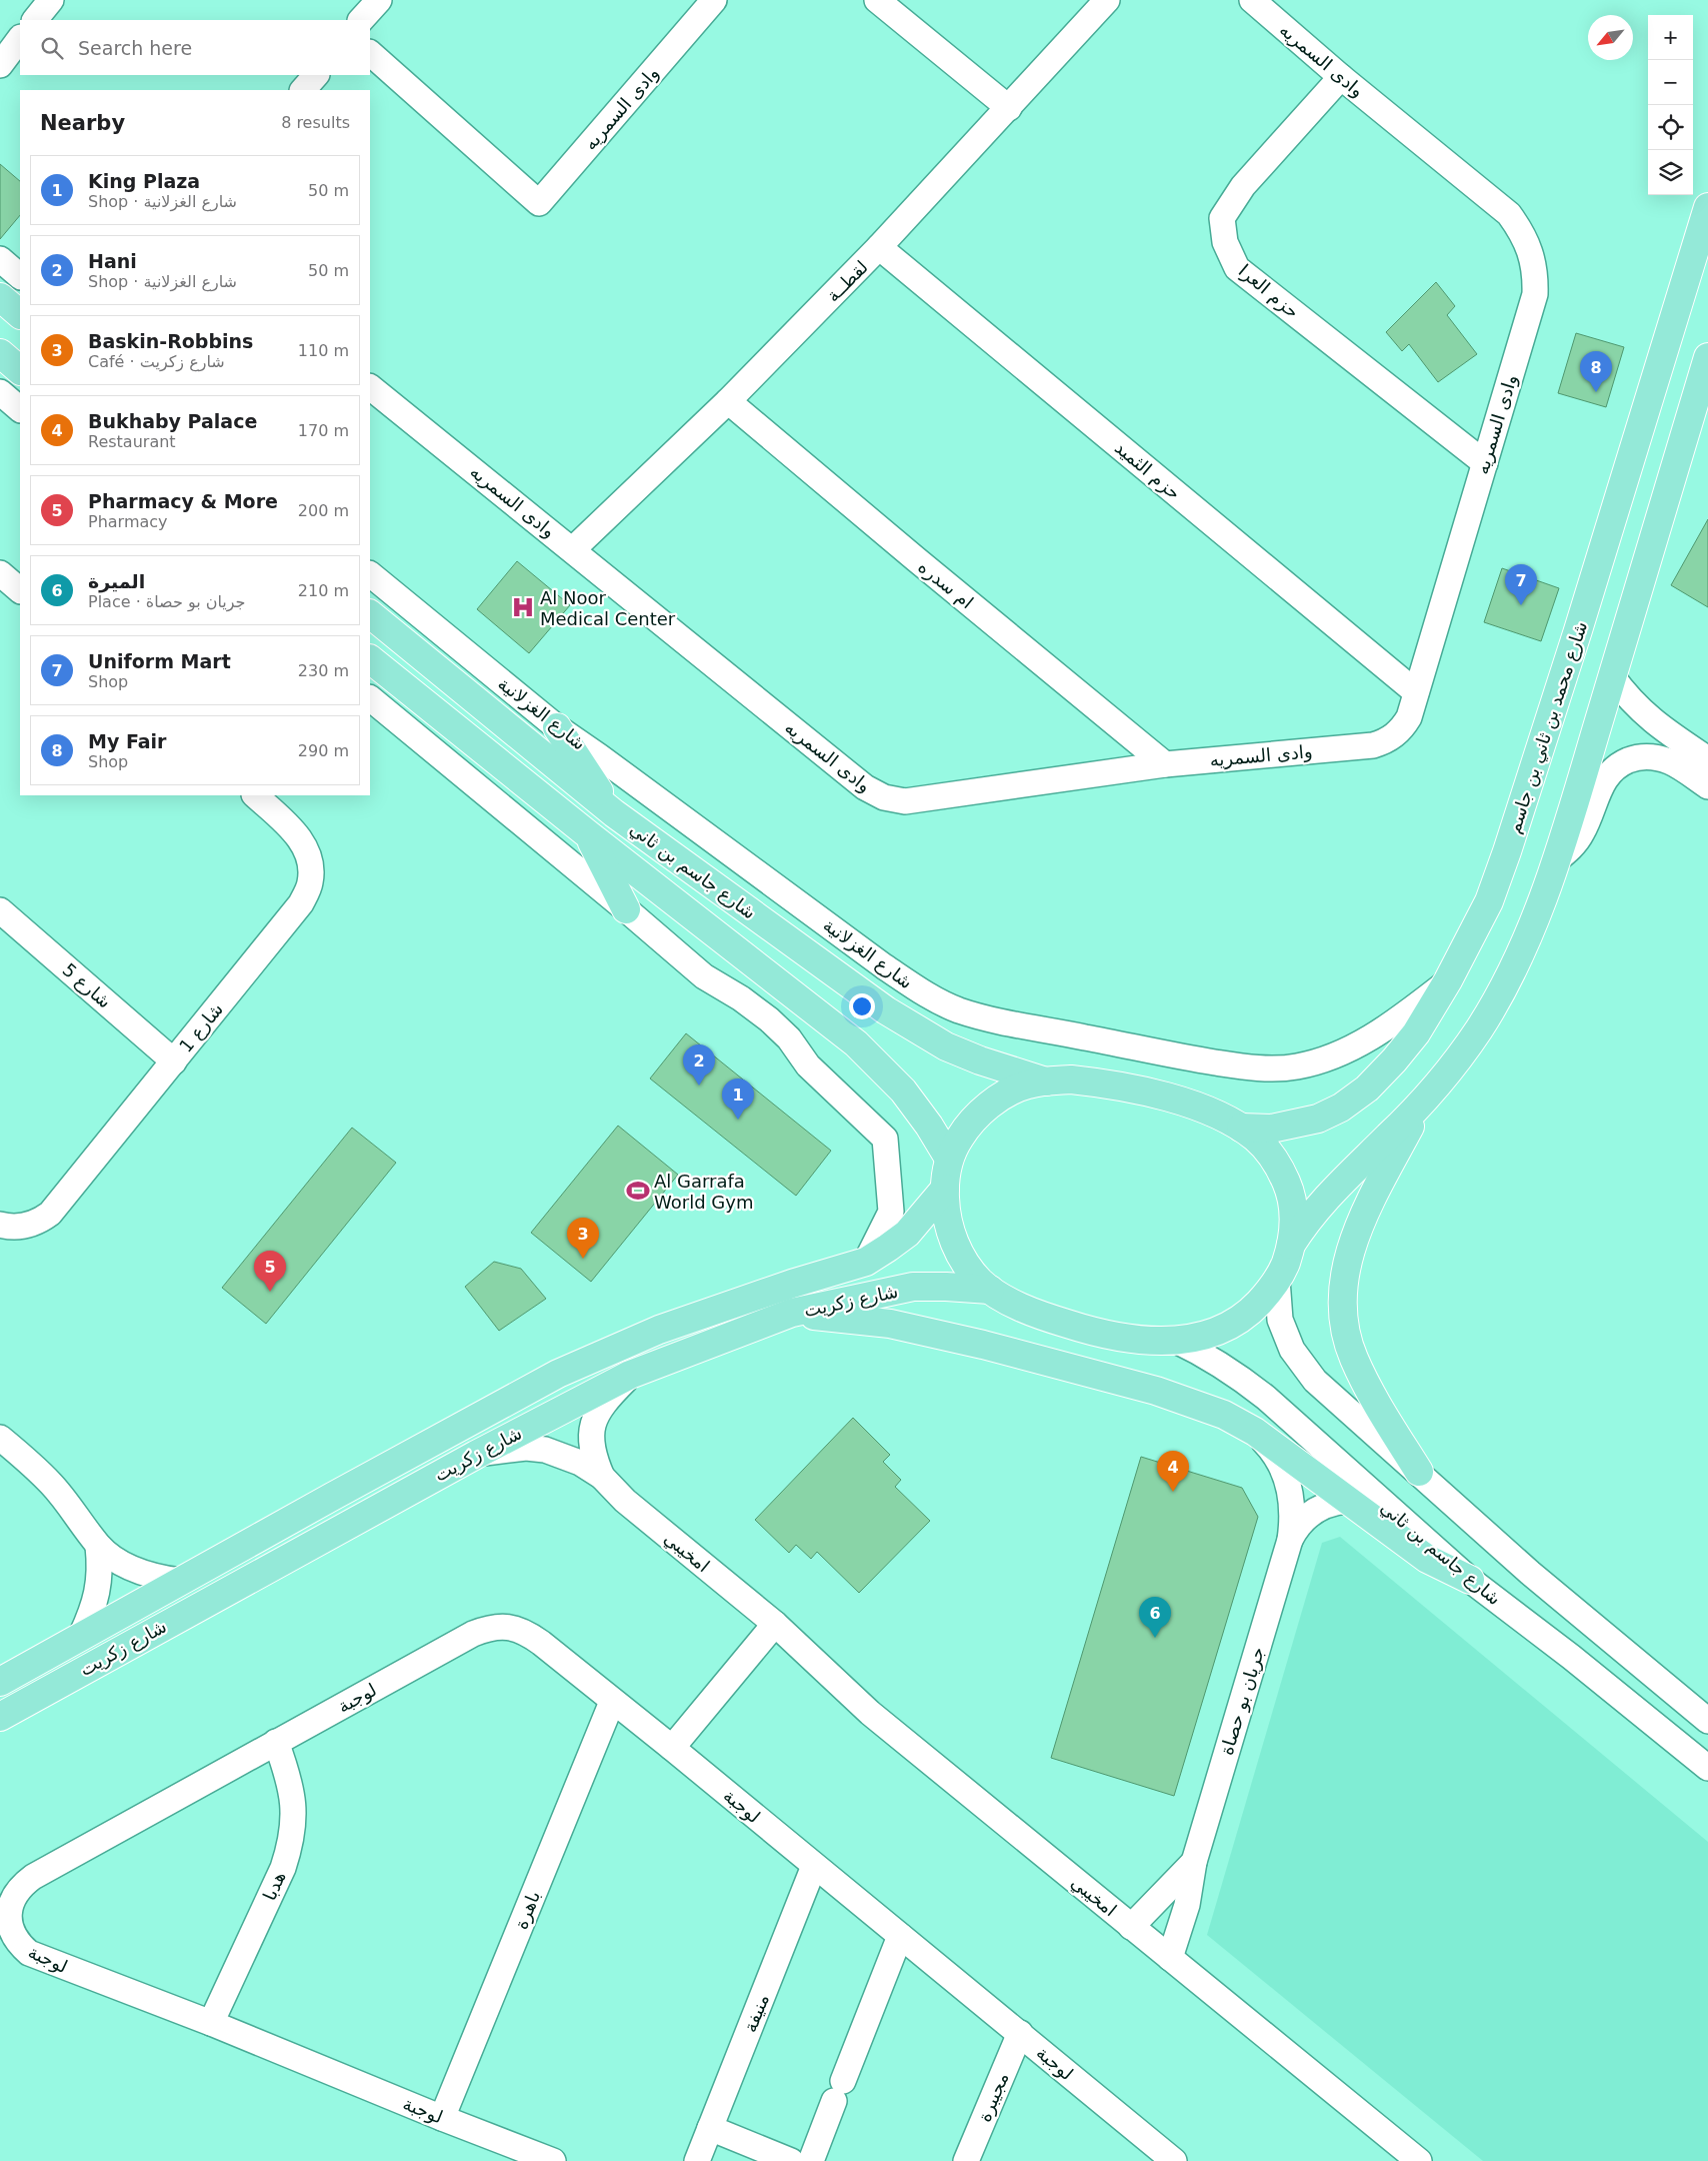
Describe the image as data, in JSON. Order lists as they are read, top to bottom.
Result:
{
  "streets": {
    "main road": ["شارع محمد بن ثاني بن جاسم", "شارع جاسم بن ثاني", "شارع زكريت"],
    "street": [
      "وادى السمريه",
      "لقطــة",
      "حزم العرا",
      "حزم الثميد",
      "ام سدره",
      "شارع الغزلانية",
      "شارع 5",
      "شارع 1",
      "امخيبي",
      "لوجبة",
      "جريان بو حصاة",
      "هدبا",
      "باهرة",
      "منيفة",
      "مجيبرة"
    ]
  },
  "crossings": [
    ["وادى السمريه", "لقطــة"],
    ["وادى السمريه", "حزم العرا"],
    ["وادى السمريه", "حزم الثميد"],
    ["وادى السمريه", "ام سدره"],
    ["لقطــة", "حزم الثميد"],
    ["لقطــة", "ام سدره"],
    ["شارع الغزلانية", "شارع محمد بن ثاني بن جاسم"],
    ["شارع 5", "شارع 1"],
    ["شارع زكريت", "امخيبي"],
    ["امخيبي", "جريان بو حصاة"],
    ["لوجبة", "هدبا"],
    ["لوجبة", "باهرة"],
    ["لوجبة", "منيفة"],
    ["لوجبة", "مجيبرة"]
  ],
  "places": {
    "hospital": ["Al Noor Medical Center"],
    "sports": ["Al Garrafa World Gym"]
  },
  "north": "bottom left",
  "page": {
    "map_buttons": ["+", "−"],
    "search": "Search here",
    "heading": ["Nearby", "8 results"],
    "list": [
      {
        "mark": "1",
        "name": "King Plaza",
        "note": "Shop · شارع الغزلانية",
        "value": "50 m"
      },
      {
        "mark": "2",
        "name": "Hani",
        "note": "Shop · شارع الغزلانية",
        "value": "50 m"
      },
      {
        "mark": "3",
        "name": "Baskin-Robbins",
        "note": "Café · شارع زكريت",
        "value": "110 m"
      },
      {
        "mark": "4",
        "name": "Bukhaby Palace",
        "note": "Restaurant",
        "value": "170 m"
      },
      {
        "mark": "5",
        "name": "Pharmacy & More",
        "note": "Pharmacy",
        "value": "200 m"
      },
      {
        "mark": "6",
        "name": "الميرة",
        "note": "Place · جريان بو حصاة",
        "value": "210 m"
      },
      {
        "mark": "7",
        "name": "Uniform Mart",
        "note": "Shop",
        "value": "230 m"
      },
      {
        "mark": "8",
        "name": "My Fair",
        "note": "Shop",
        "value": "290 m"
      }
    ],
    "pins": [
      "8",
      "7",
      "2",
      "1",
      "3",
      "5",
      "4",
      "6"
    ]
  }
}
